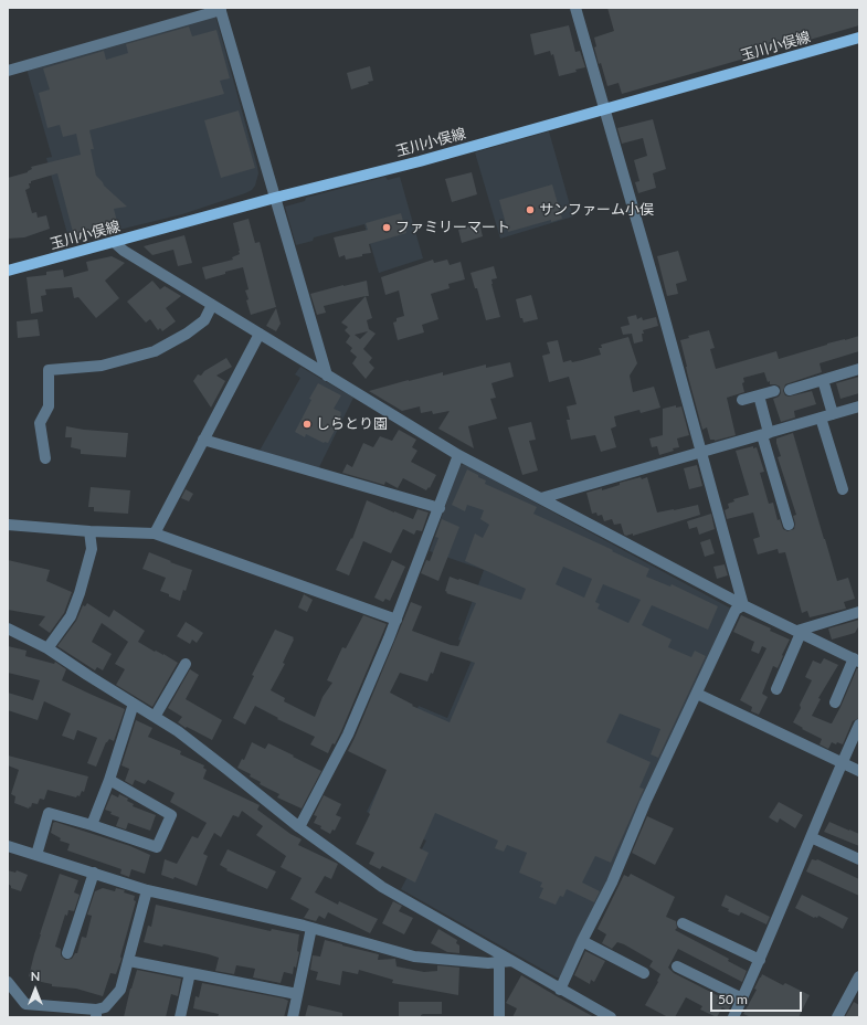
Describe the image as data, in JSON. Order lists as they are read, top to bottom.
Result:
{
  "streets": {
    "main road": ["玉川小俣線"]
  },
  "places": ["サンファーム小俣", "ファミリーマート", "しらとり園"],
  "scale_bar": "50 m",
  "north": "top"
}
